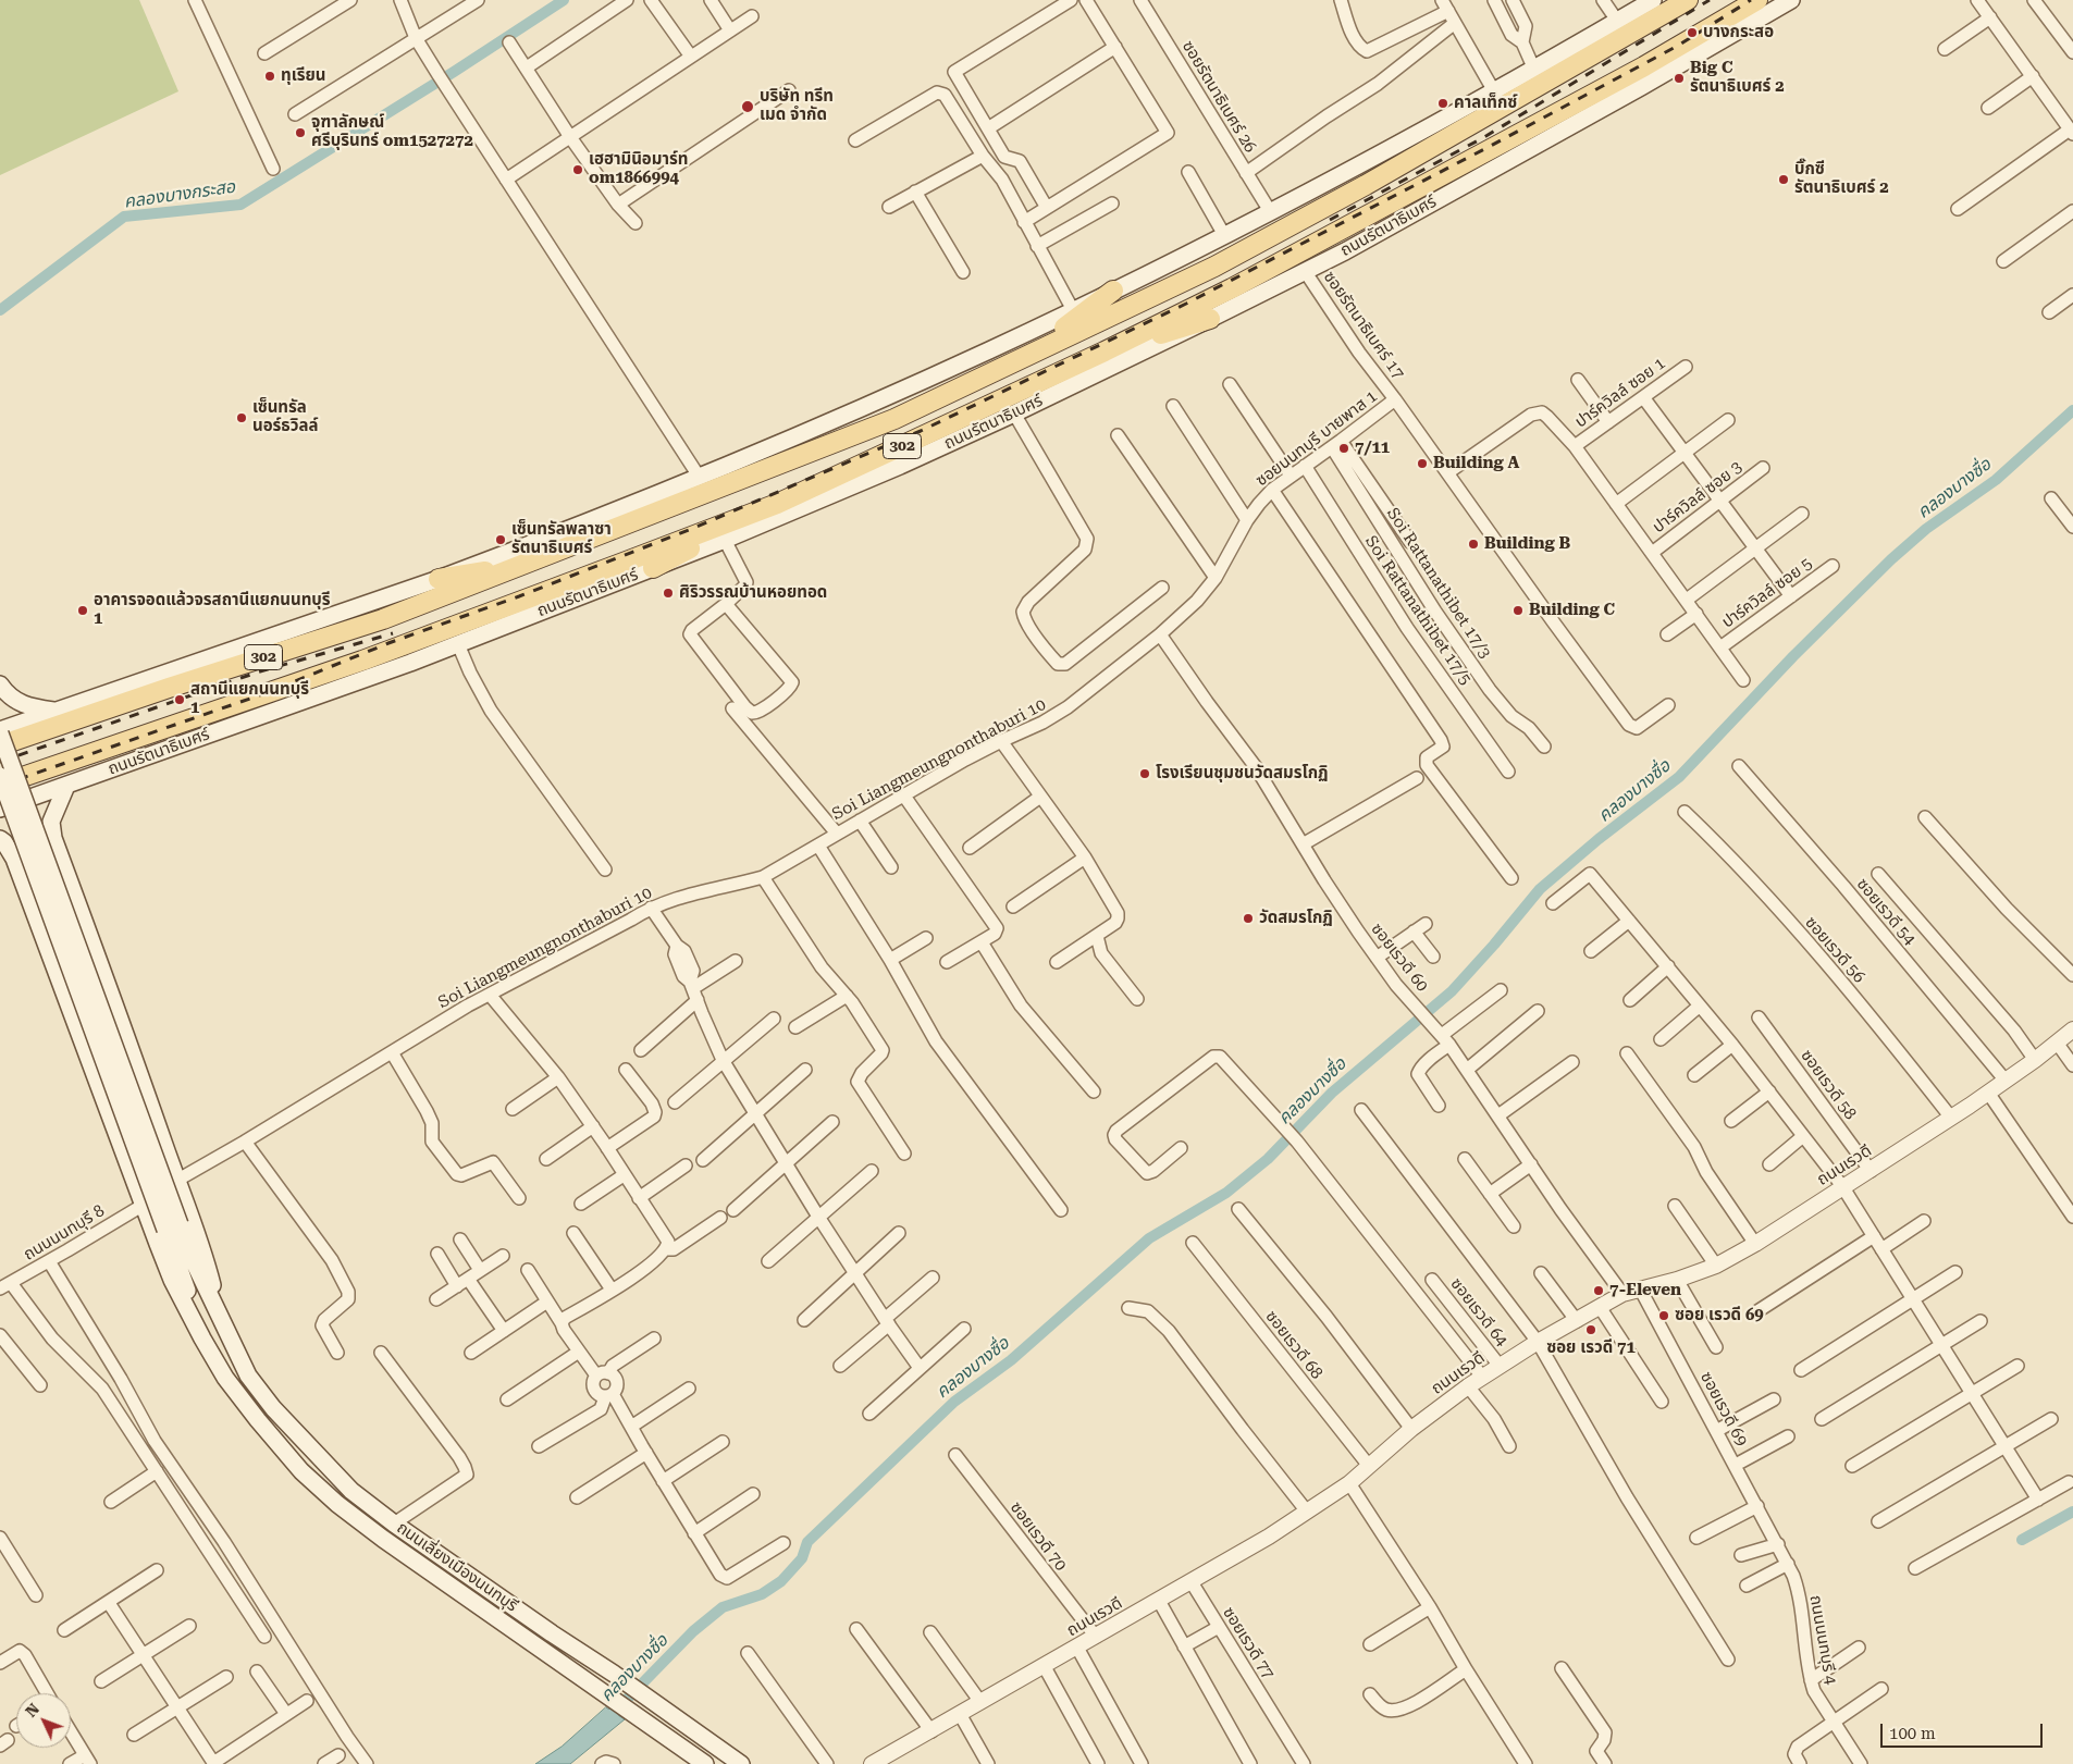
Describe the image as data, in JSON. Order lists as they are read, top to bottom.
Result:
{
  "streets": {
    "main road": ["ถนนรัตนาธิเบศร์", "302", "ถนนเลี่ยงเมืองนนทบุรี"],
    "street": [
      "ซอยรัตนาธิเบศร์ 26",
      "ซอยรัตนาธิเบศร์ 17",
      "ปาร์ควิลล์ ซอย 1",
      "ซอยนนทบุรี บายพาส 1",
      "ปาร์ควิลล์ ซอย 3",
      "Soi Rattanathibet 17/3",
      "ปาร์ควิลล์ ซอย 5",
      "Soi Rattanathibet 17/5",
      "Soi Liangmeungnonthaburi 10",
      "ซอยเรวดี 54",
      "ซอยเรวดี 56",
      "ซอยเรวดี 60",
      "ซอยเรวดี 58",
      "ถนนเรวดี",
      "ถนนนนทบุรี 8",
      "ซอยเรวดี 64",
      "ซอยเรวดี 68",
      "ซอยเรวดี 69",
      "ซอยเรวดี 70",
      "ถนนนนทบุรี 4",
      "ซอยเรวดี 77"
    ]
  },
  "crossings": [
    ["ซอยรัตนาธิเบศร์ 26", "302"],
    ["ถนนรัตนาธิเบศร์", "ซอยรัตนาธิเบศร์ 17"],
    ["ซอยรัตนาธิเบศร์ 17", "ซอยนนทบุรี บายพาส 1"],
    ["ซอยนนทบุรี บายพาส 1", "Soi Rattanathibet 17/3"],
    ["ซอยนนทบุรี บายพาส 1", "Soi Rattanathibet 17/5"],
    ["ซอยนนทบุรี บายพาส 1", "Soi Liangmeungnonthaburi 10"],
    ["ซอยนนทบุรี บายพาส 1", "ซอยเรวดี 60"],
    ["Soi Liangmeungnonthaburi 10", "ซอยเรวดี 60"],
    ["ซอยเรวดี 54", "ถนนเรวดี"],
    ["ซอยเรวดี 56", "ถนนเรวดี"],
    ["ซอยเรวดี 60", "ถนนเรวดี"],
    ["ซอยเรวดี 58", "ถนนเรวดี"],
    ["ถนนเรวดี", "ซอยเรวดี 64"],
    ["ถนนเรวดี", "ซอยเรวดี 68"],
    ["ถนนเรวดี", "ซอยเรวดี 69"],
    ["ถนนเรวดี", "ซอยเรวดี 70"],
    ["ถนนเรวดี", "ซอยเรวดี 77"],
    ["ซอยเรวดี 69", "ถนนนนทบุรี 4"]
  ],
  "water": ["คลองบางกระสอ", "คลองบางซื่อ"],
  "places": [
    "บางกระสอ",
    "ทุเรียน",
    "Big C รัตนาธิเบศร์ 2",
    "คาลเท็กซ์",
    "บริษัท ทรีท เมด จำกัด",
    "จุฑาลักษณ์ ศรีบุรินทร์ om1527272",
    "เฮฮามินิอมาร์ท om1866994",
    "บิ๊กซี รัตนาธิเบศร์ 2",
    "เซ็นทรัล นอร์ธวิลล์",
    "7/11",
    "Building A",
    "เซ็นทรัลพลาซา รัตนาธิเบศร์",
    "Building B",
    "ศิริวรรณบ้านหอยทอด",
    "อาคารจอดแล้วจรสถานีแยกนนทบุรี 1",
    "Building C",
    "สถานีแยกนนทบุรี 1",
    "โรงเรียนชุมชนวัดสมรโกฏิ",
    "วัดสมรโกฏิ",
    "7-Eleven",
    "ซอย เรวดี 69",
    "ซอย เรวดี 71"
  ],
  "scale_bar": "100 m",
  "north": "top left"
}
